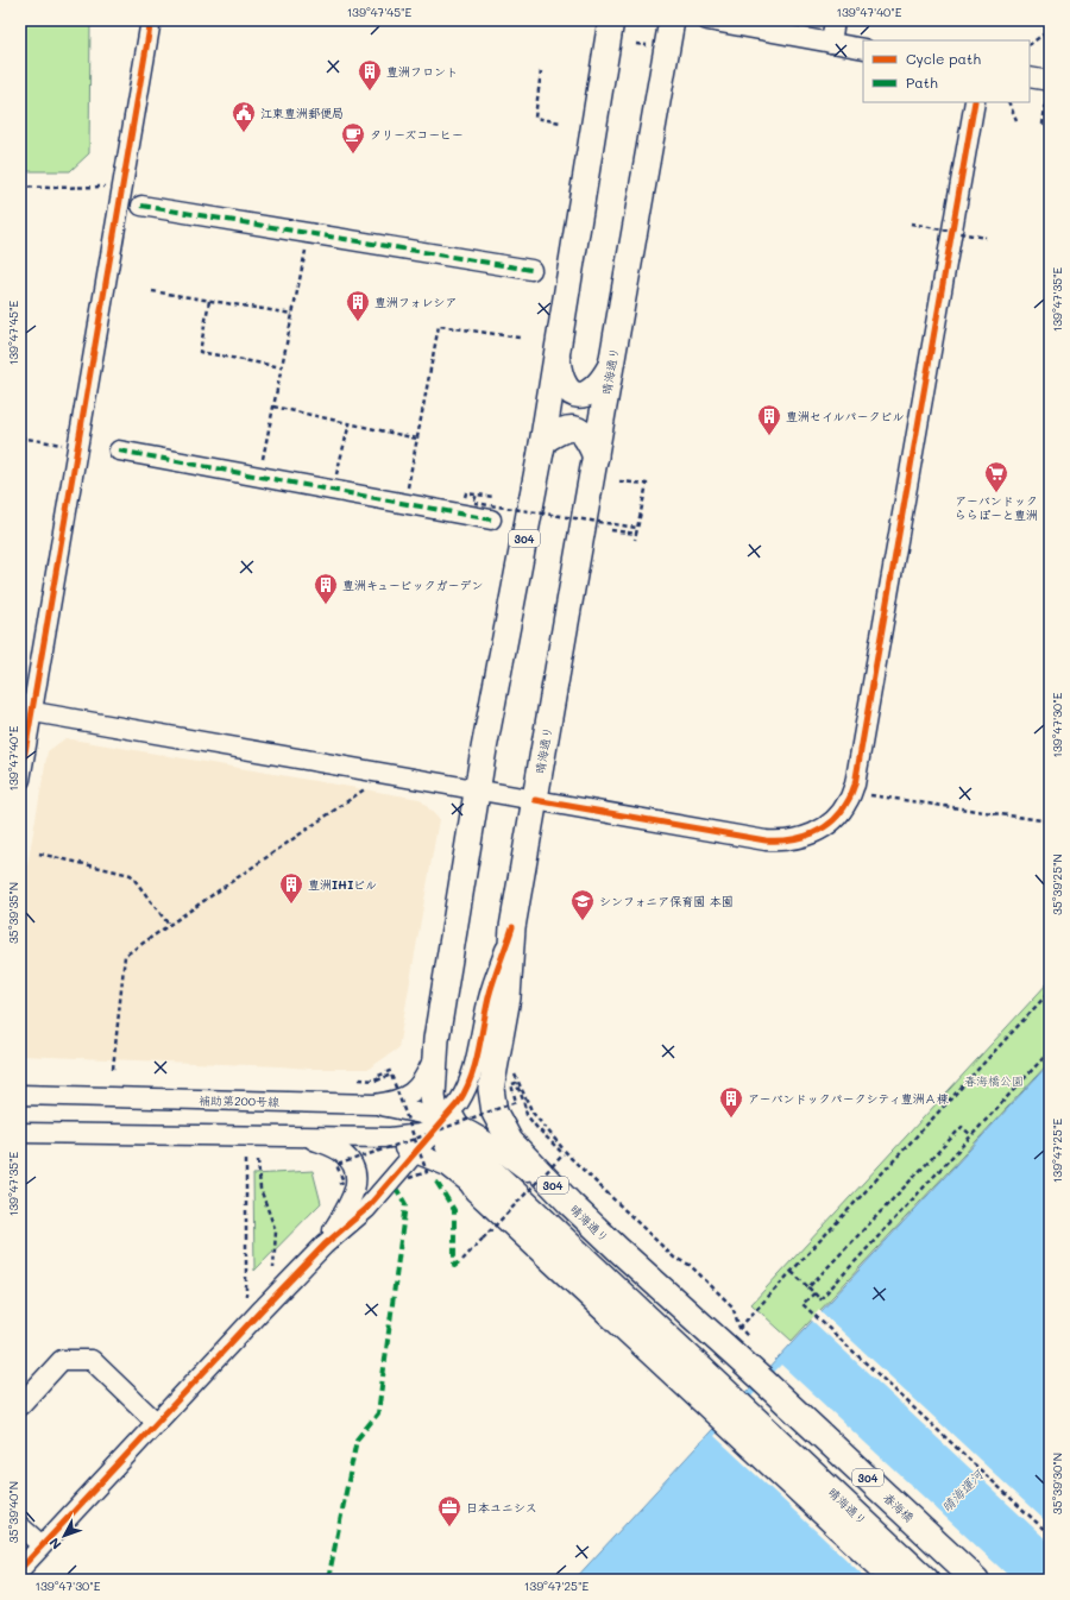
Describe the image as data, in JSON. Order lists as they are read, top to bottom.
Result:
{
  "streets": {
    "main road": ["晴海通り", "304", "春海橋"],
    "street": ["補助第200号線"]
  },
  "crossings": [
    ["晴海通り", "304"],
    ["晴海通り", "補助第200号線"],
    ["晴海通り", "春海橋"]
  ],
  "water": ["晴海運河"],
  "parks": ["春海橋公園"],
  "places": {
    "building": [
      "豊洲フロント",
      "豊洲フォレシア",
      "豊洲セイルパークビル",
      "豊洲キュービックガーデン",
      "豊洲IHIビル",
      "アーバンドックパークシティ豊洲Ａ棟"
    ],
    "public building": ["江東豊洲郵便局"],
    "cafe": ["タリーズコーヒー"],
    "supermarket": ["アーバンドック ららぽーと豊洲"],
    "school or university": ["シンフォニア保育園 本園"],
    "office": ["日本ユニシス"]
  },
  "legend": ["Cycle path", "Path"],
  "north": "bottom left",
  "coordinates": [
    "139°47'45\"E",
    "139°47'40\"E",
    "139°47'35\"E",
    "139°47'30\"E",
    "35°39'25\"N",
    "35°39'35\"N",
    "139°47'25\"E",
    "35°39'30\"N",
    "35°39'40\"N"
  ]
}
